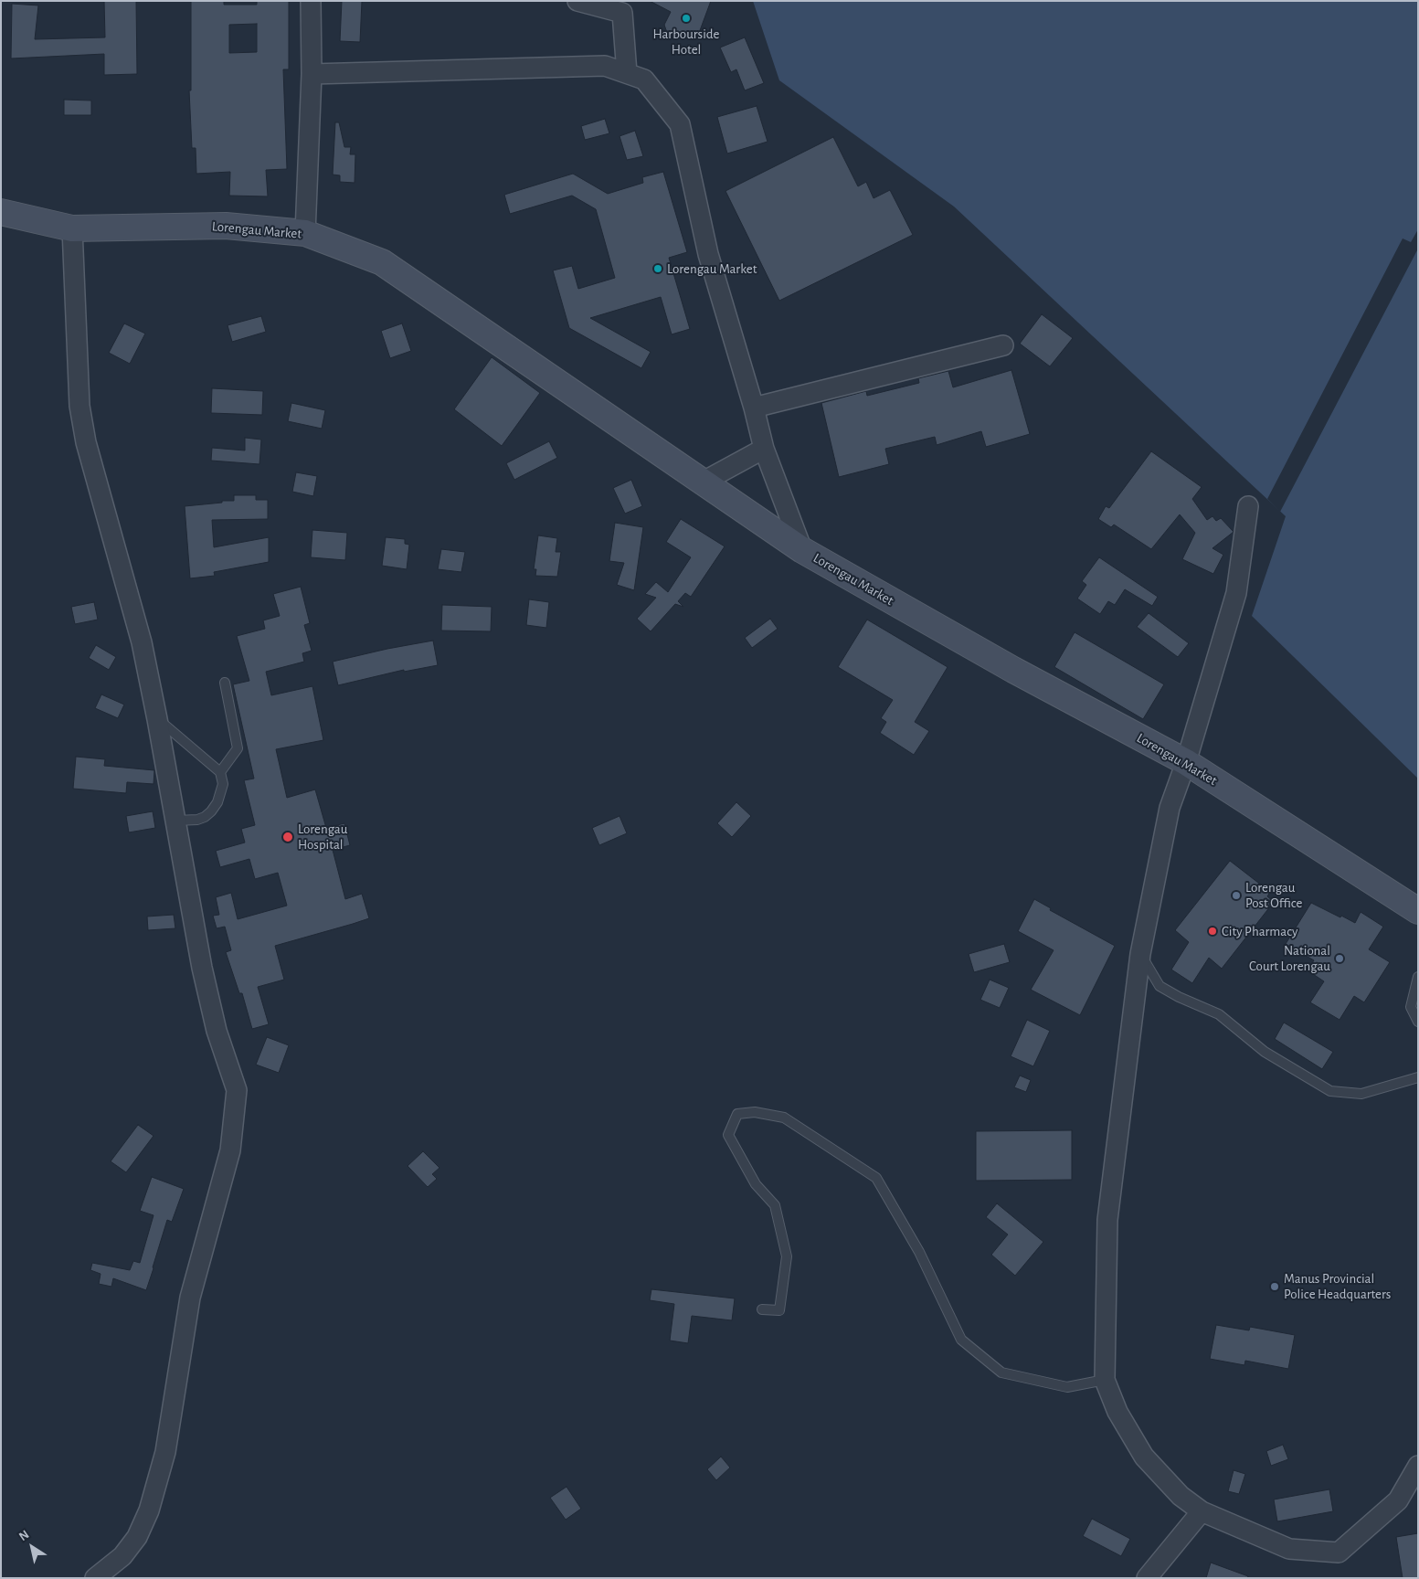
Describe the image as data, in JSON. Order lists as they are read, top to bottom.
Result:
{
  "streets": {
    "main road": ["Lorengau Market"]
  },
  "places": [
    "Harbourside Hotel",
    "Lorengau Market",
    "Lorengau Hospital",
    "Lorengau Post Office",
    "City Pharmacy",
    "National Court Lorengau",
    "Manus Provincial Police Headquarters"
  ],
  "north": "top left"
}
